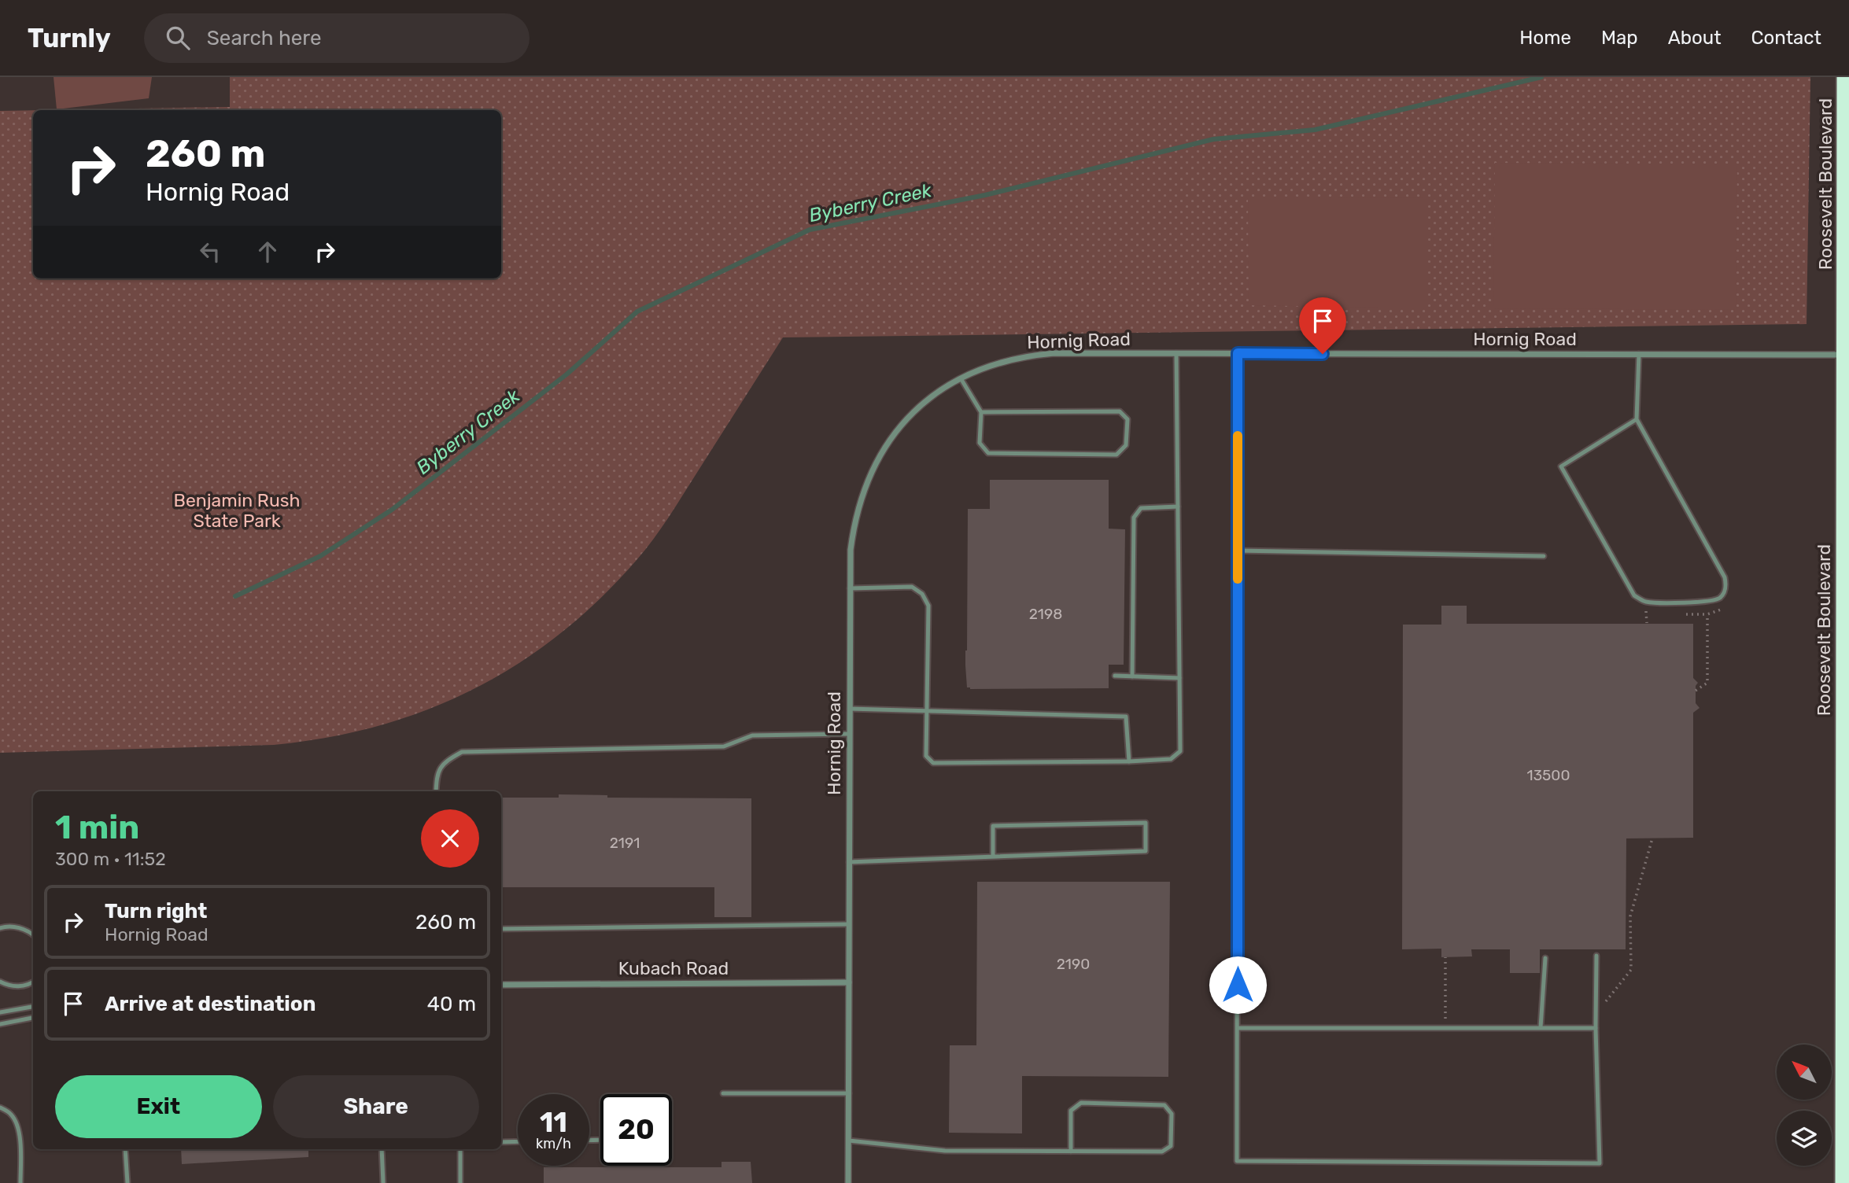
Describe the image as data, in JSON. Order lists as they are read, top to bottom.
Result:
{
  "streets": {
    "highway": ["Roosevelt Boulevard"],
    "street": ["Hornig Road", "Kubach Road"]
  },
  "crossings": [
    ["Roosevelt Boulevard", "Hornig Road"],
    ["Hornig Road", "Kubach Road"]
  ],
  "water": ["Byberry Creek"],
  "parks": ["Benjamin Rush State Park"],
  "house_numbers": [
    "2198",
    "13500",
    "2191",
    "2190"
  ],
  "north": "top left",
  "page": {
    "header": "Turnly",
    "search": "Search here",
    "nav": [
      "Home",
      "Map",
      "About",
      "Contact"
    ],
    "turn": ["260 m", "Hornig Road"],
    "heading": ["1 min", "300 m · 11:52"],
    "list": [
      {
        "name": "Turn right",
        "note": "Hornig Road",
        "value": "260 m"
      },
      {
        "name": "Arrive at destination",
        "value": "40 m"
      }
    ],
    "buttons": ["Exit", "Share"],
    "speed": "11 km/h",
    "limit": "20"
  }
}
